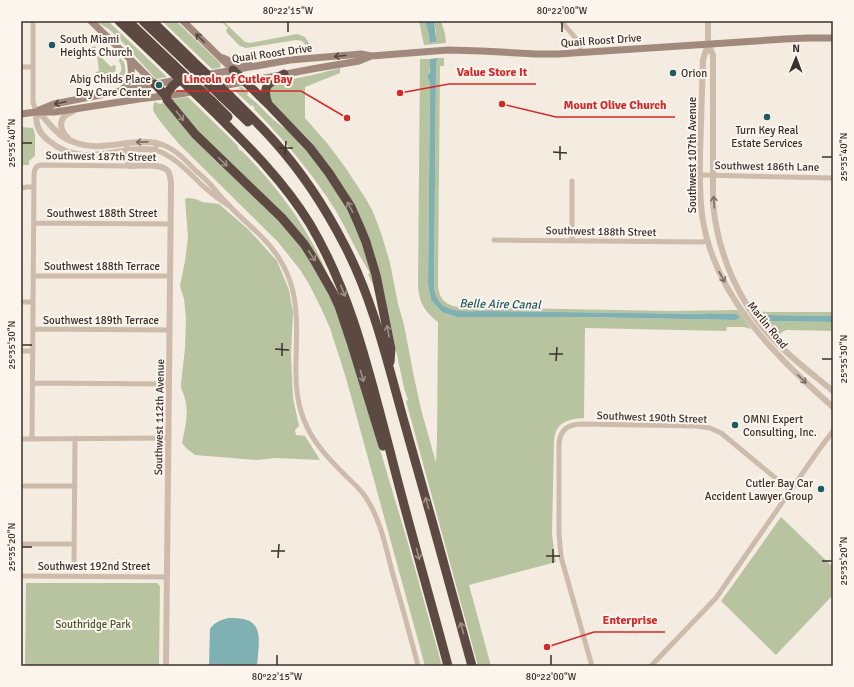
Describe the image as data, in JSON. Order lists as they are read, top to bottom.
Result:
{
  "streets": {
    "main road": ["Quail Roost Drive"],
    "street": [
      "Southwest 107th Avenue",
      "Southwest 187th Street",
      "Southwest 186th Lane",
      "Southwest 188th Street",
      "Southwest 188th Terrace",
      "Southwest 189th Terrace",
      "Marlin Road",
      "Southwest 112th Avenue",
      "Southwest 190th Street",
      "Southwest 192nd Street"
    ]
  },
  "crossings": [
    ["Quail Roost Drive", "Southwest 107th Avenue"],
    ["Southwest 107th Avenue", "Southwest 186th Lane"],
    ["Southwest 107th Avenue", "Southwest 188th Street"],
    ["Southwest 107th Avenue", "Marlin Road"],
    ["Southwest 187th Street", "Southwest 112th Avenue"],
    ["Southwest 188th Street", "Marlin Road"],
    ["Southwest 188th Street", "Southwest 112th Avenue"],
    ["Southwest 188th Terrace", "Southwest 112th Avenue"],
    ["Southwest 189th Terrace", "Southwest 112th Avenue"],
    ["Southwest 112th Avenue", "Southwest 192nd Street"]
  ],
  "water": ["Belle Aire Canal"],
  "parks": ["Southridge Park"],
  "places": [
    "South Miami Heights Church",
    "Orion",
    "Abig Childs Place Day Care Center",
    "Value Store It",
    "Mount Olive Church",
    "Turn Key Real Estate Services",
    "Lincoln of Cutler Bay",
    "OMNI Expert Consulting, Inc.",
    "Cutler Bay Car Accident Lawyer Group",
    "Enterprise"
  ],
  "north": "top",
  "coordinates": [
    "80°22'15\"W",
    "80°22'00\"W",
    "25°35'40\"N",
    "25°35'30\"N",
    "25°35'20\"N"
  ]
}
